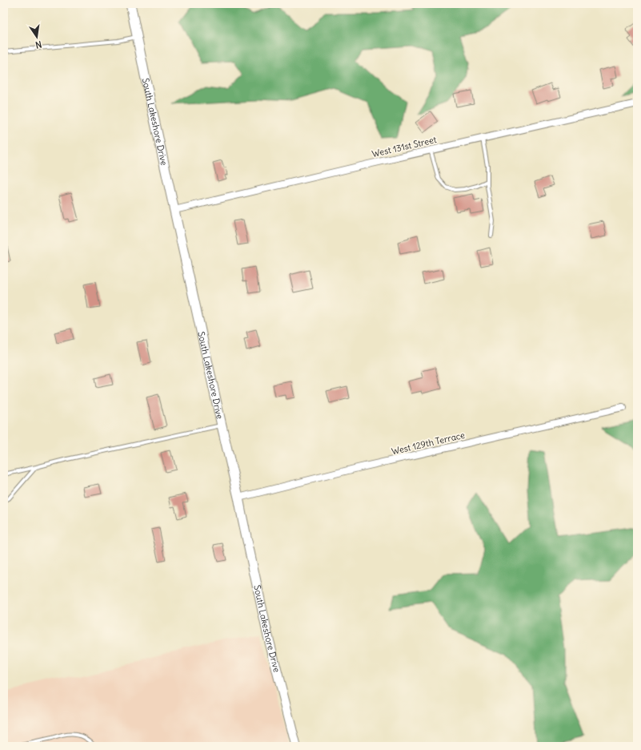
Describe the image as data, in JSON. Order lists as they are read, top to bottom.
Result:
{
  "streets": {
    "street": ["South Lakeshore Drive", "West 131st Street", "West 129th Terrace"]
  },
  "crossings": [
    ["South Lakeshore Drive", "West 131st Street"],
    ["South Lakeshore Drive", "West 129th Terrace"]
  ],
  "north": "bottom"
}
